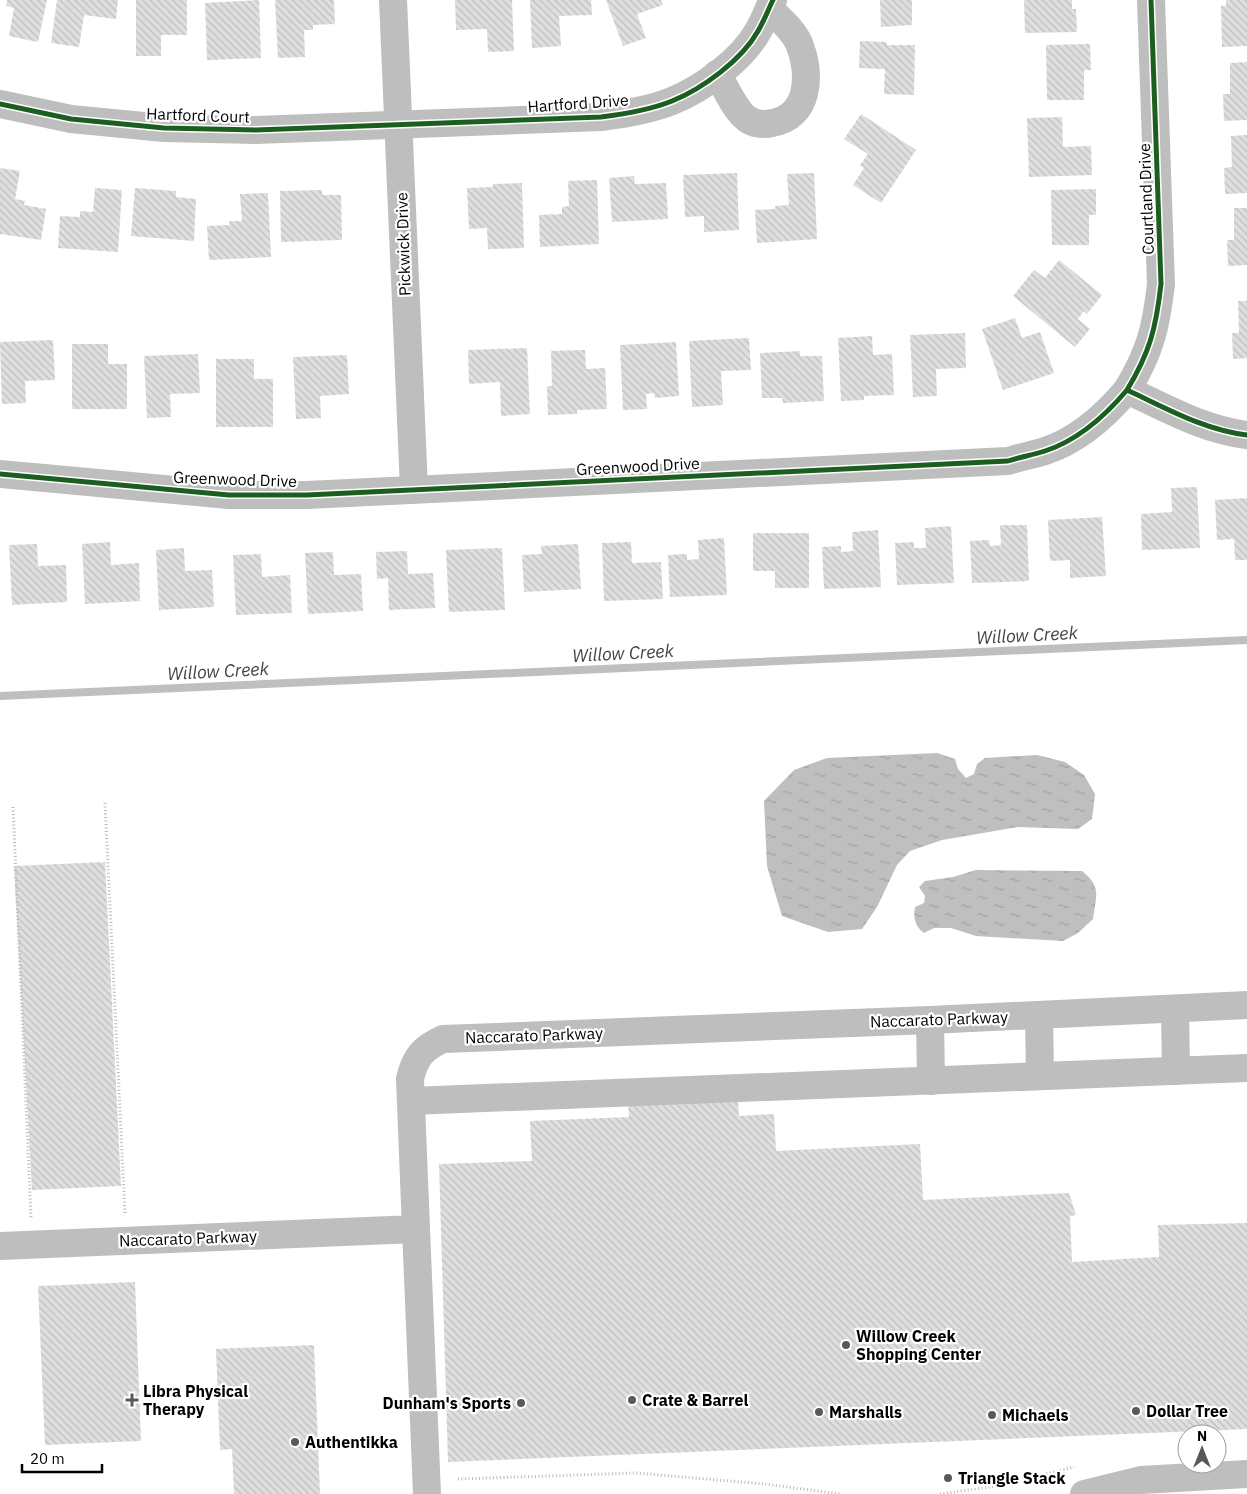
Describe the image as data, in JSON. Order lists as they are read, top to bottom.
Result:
{
  "streets": {
    "street": [
      "Hartford Drive",
      "Hartford Court",
      "Courtland Drive",
      "Pickwick Drive",
      "Greenwood Drive",
      "Naccarato Parkway"
    ]
  },
  "crossings": [
    ["Hartford Drive", "Hartford Court"],
    ["Hartford Drive", "Pickwick Drive"],
    ["Hartford Court", "Pickwick Drive"],
    ["Courtland Drive", "Greenwood Drive"],
    ["Pickwick Drive", "Greenwood Drive"]
  ],
  "water": ["Willow Creek"],
  "places": {
    "other": [
      "Willow Creek Shopping Center",
      "Crate & Barrel",
      "Dunham's Sports",
      "Dollar Tree",
      "Marshalls",
      "Michaels",
      "Authentikka",
      "Triangle Stack"
    ],
    "health": ["Libra Physical Therapy"]
  },
  "scale_bar": "20 m",
  "north": "top"
}
